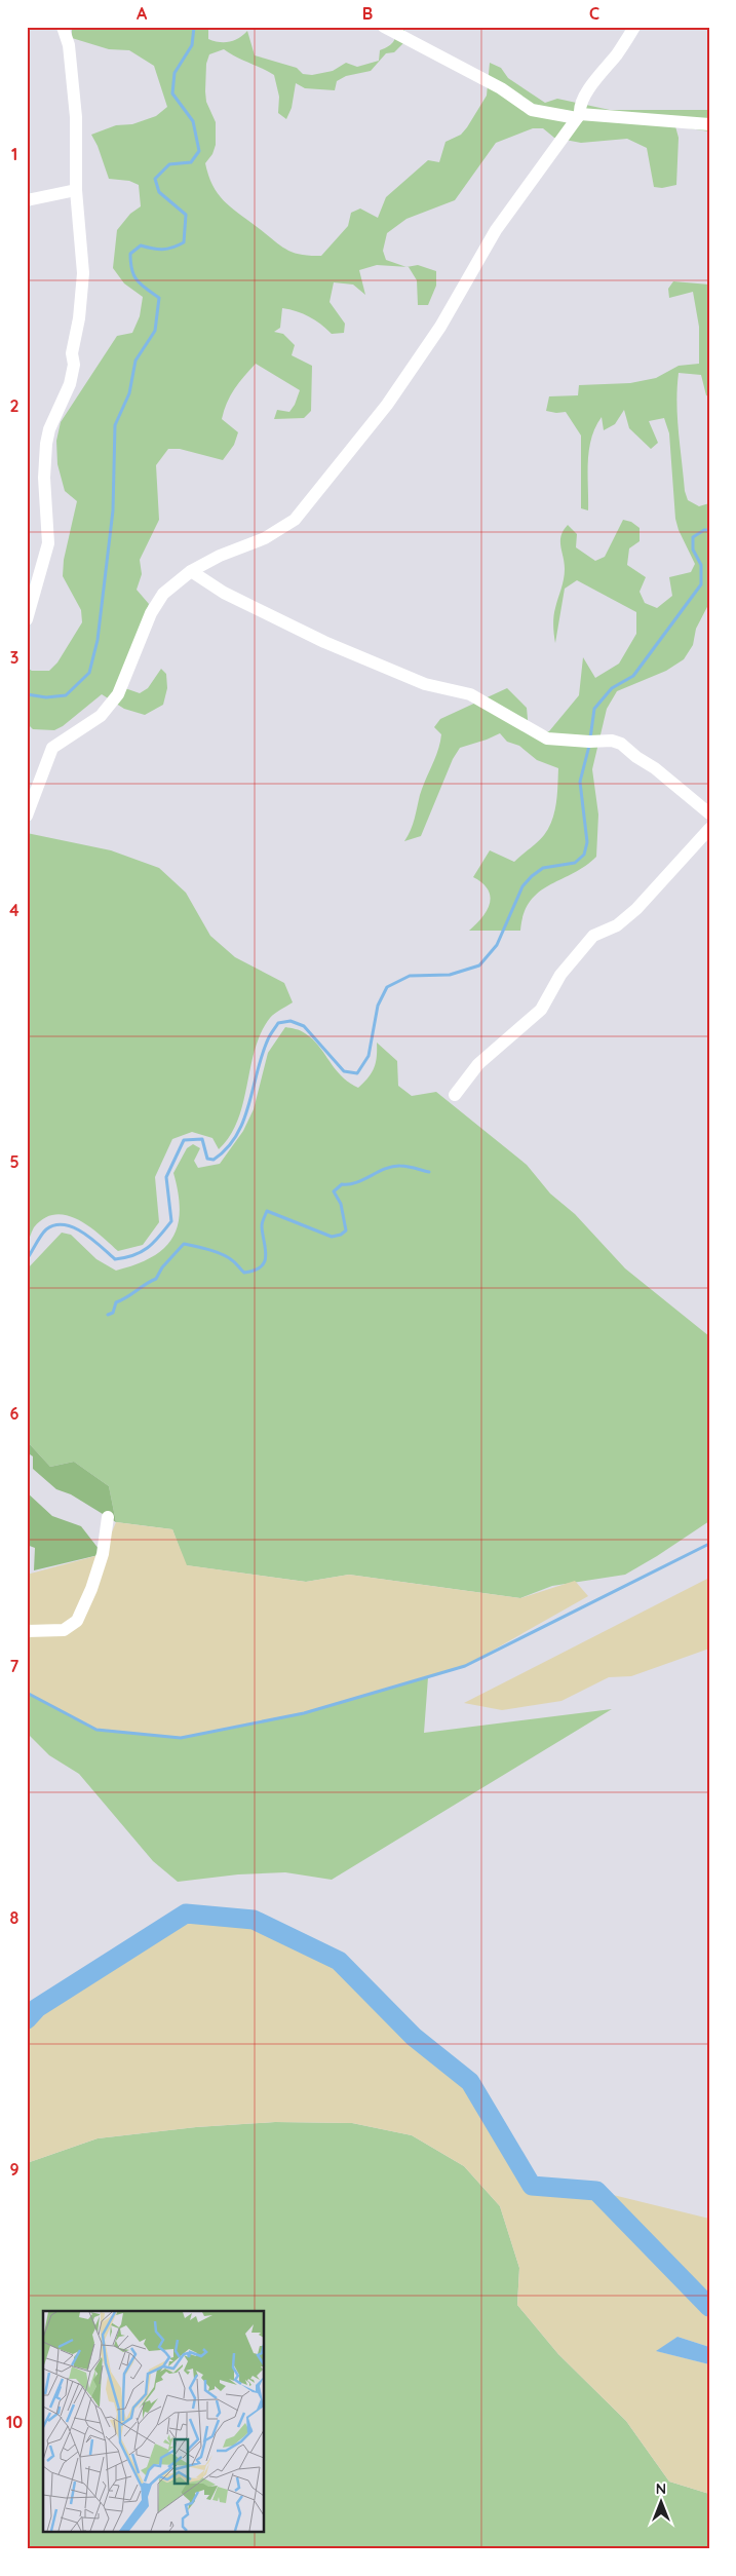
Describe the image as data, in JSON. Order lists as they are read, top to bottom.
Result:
{
  "north": "top",
  "grid": {
    "columns": ["A", "B", "C"],
    "rows": [
      "1",
      "2",
      "3",
      "4",
      "5",
      "6",
      "7",
      "8",
      "9",
      "10"
    ]
  }
}
